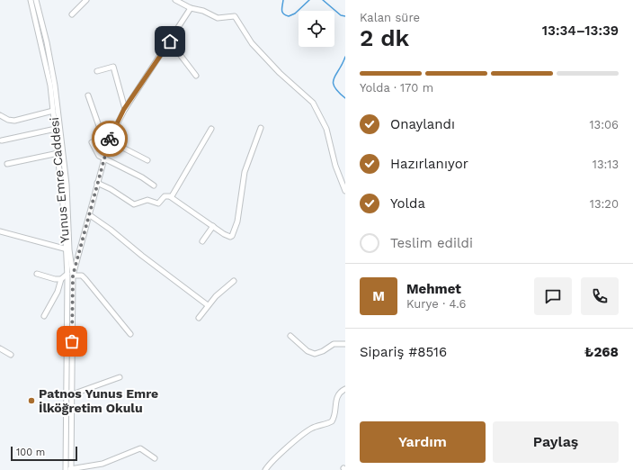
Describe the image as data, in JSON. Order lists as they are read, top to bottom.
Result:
{
  "streets": {
    "street": ["Yunus Emre Caddesi"]
  },
  "places": ["Patnos Yunus Emre İlköğretim Okulu"],
  "scale_bar": "100 m",
  "page": {
    "heading": ["2 dk", "Kalan süre", "13:34–13:39"],
    "panel": [
      "Mehmet",
      "Kurye · 4.6",
      "Sipariş #8516",
      "₺268"
    ],
    "bar": "Yolda · 170 m",
    "list": [
      ["Onaylandı", "13:06"],
      ["Hazırlanıyor", "13:13"],
      ["Yolda", "13:20"],
      "Teslim edildi"
    ],
    "round": "M",
    "buttons": ["Yardım", "Paylaş"],
    "scale": "100 m"
  }
}
